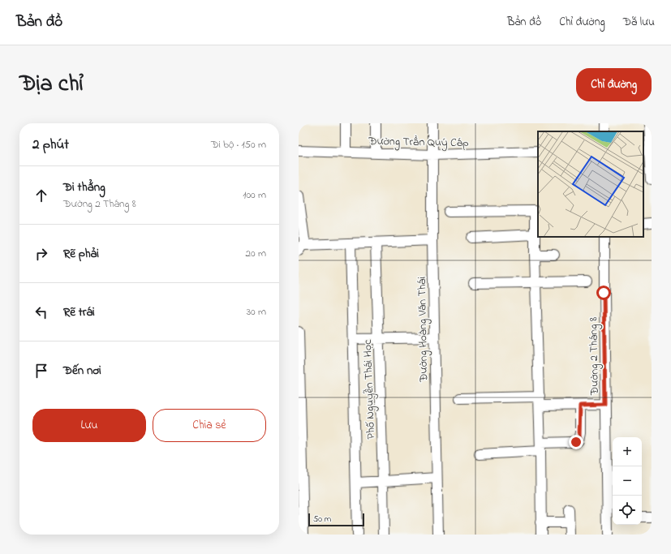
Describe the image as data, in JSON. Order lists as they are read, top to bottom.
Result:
{
  "streets": {
    "street": [
      "Đường Trần Quý Cáp",
      "Đường Hoàng Văn Thái",
      "Đường 2 Tháng 8",
      "Phố Nguyễn Thái Học"
    ]
  },
  "crossings": [
    ["Đường Trần Quý Cáp", "Đường Hoàng Văn Thái"]
  ],
  "scale_bar": "50 m",
  "page": {
    "header": "Bản đồ",
    "nav": ["Bản đồ", "Chỉ đường", "Đã lưu"],
    "title": "Địa chỉ",
    "buttons": [
      "Chỉ đường",
      ["Lưu", "Chia sẻ"]
    ],
    "heading": ["2 phút", "Đi bộ · 150 m"],
    "list": [
      ["Đi thẳng", "Đường 2 Tháng 8", "100 m"],
      ["Rẽ phải", "20 m"],
      ["Rẽ trái", "30 m"],
      "Đến nơi"
    ],
    "map_buttons": ["+", "−"],
    "scale": "50 m"
  }
}
